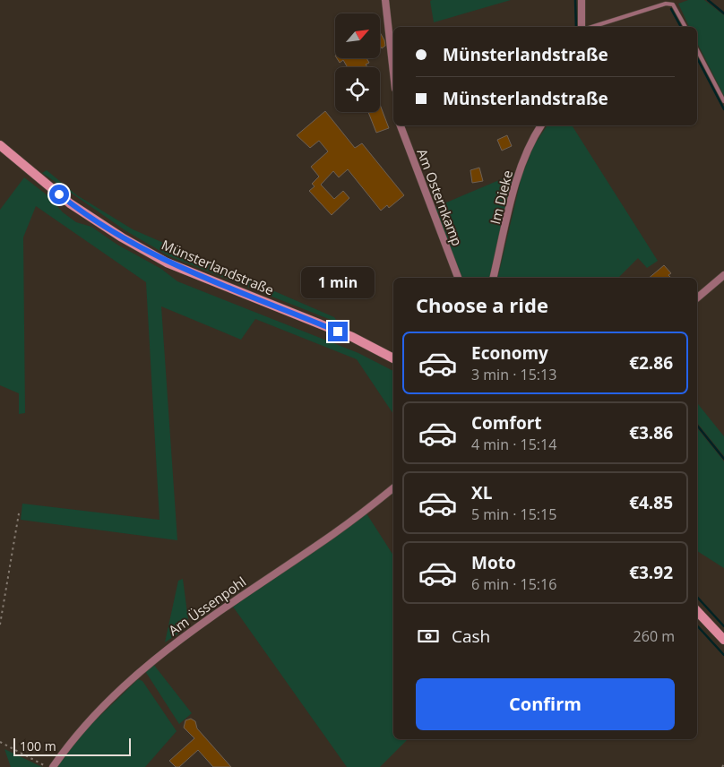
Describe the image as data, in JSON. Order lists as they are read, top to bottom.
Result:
{
  "streets": {
    "main road": ["Münsterlandstraße"],
    "street": ["Am Osternkamp", "Im Dieke", "Am Üssenpohl"]
  },
  "scale_bar": "100 m",
  "north": "top right",
  "page": {
    "banner": ["Münsterlandstraße", "Münsterlandstraße"],
    "bubble": "1 min",
    "heading": "Choose a ride",
    "list": [
      {
        "name": "Economy",
        "note": "3 min · 15:13",
        "value": "€2.86"
      },
      {
        "name": "Comfort",
        "note": "4 min · 15:14",
        "value": "€3.86"
      },
      {
        "name": "XL",
        "note": "5 min · 15:15",
        "value": "€4.85"
      },
      {
        "name": "Moto",
        "note": "6 min · 15:16",
        "value": "€3.92"
      }
    ],
    "pay": ["Cash", "260 m"],
    "buttons": "Confirm",
    "scale": "100 m"
  }
}
